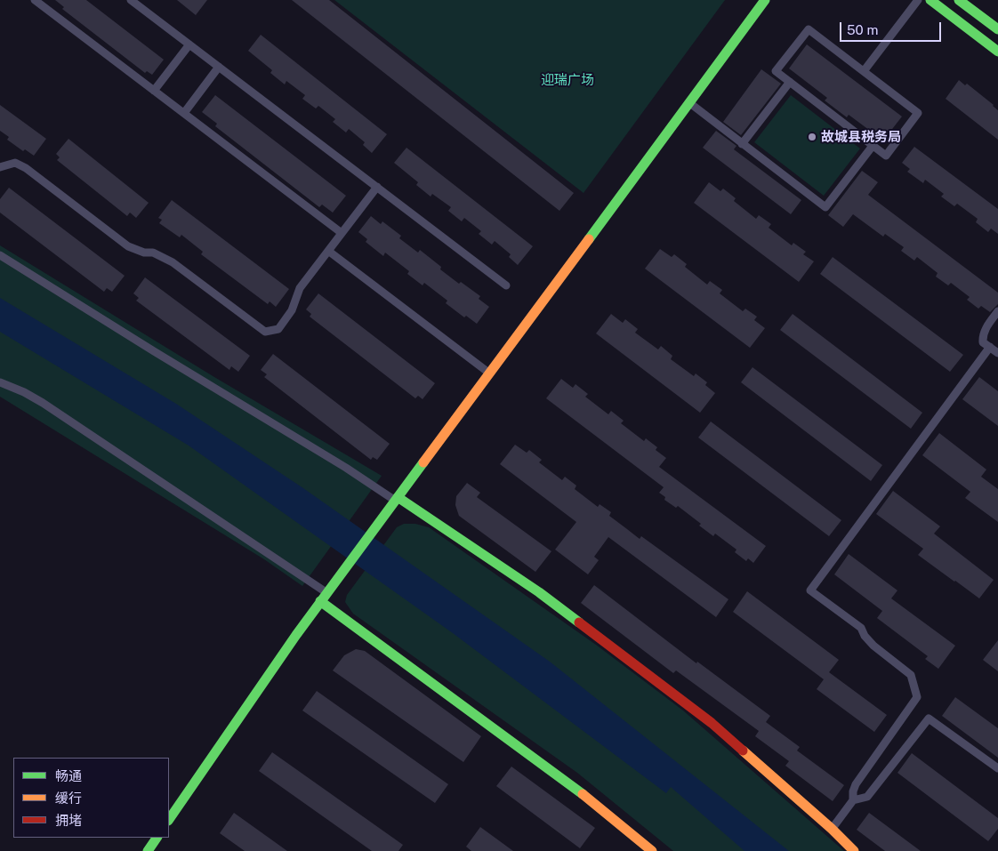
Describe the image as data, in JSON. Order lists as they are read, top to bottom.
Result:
{
  "parks": ["迎瑞广场"],
  "places": ["故城县税务局"],
  "legend": ["畅通", "缓行", "拥堵"],
  "scale_bar": "50 m"
}
